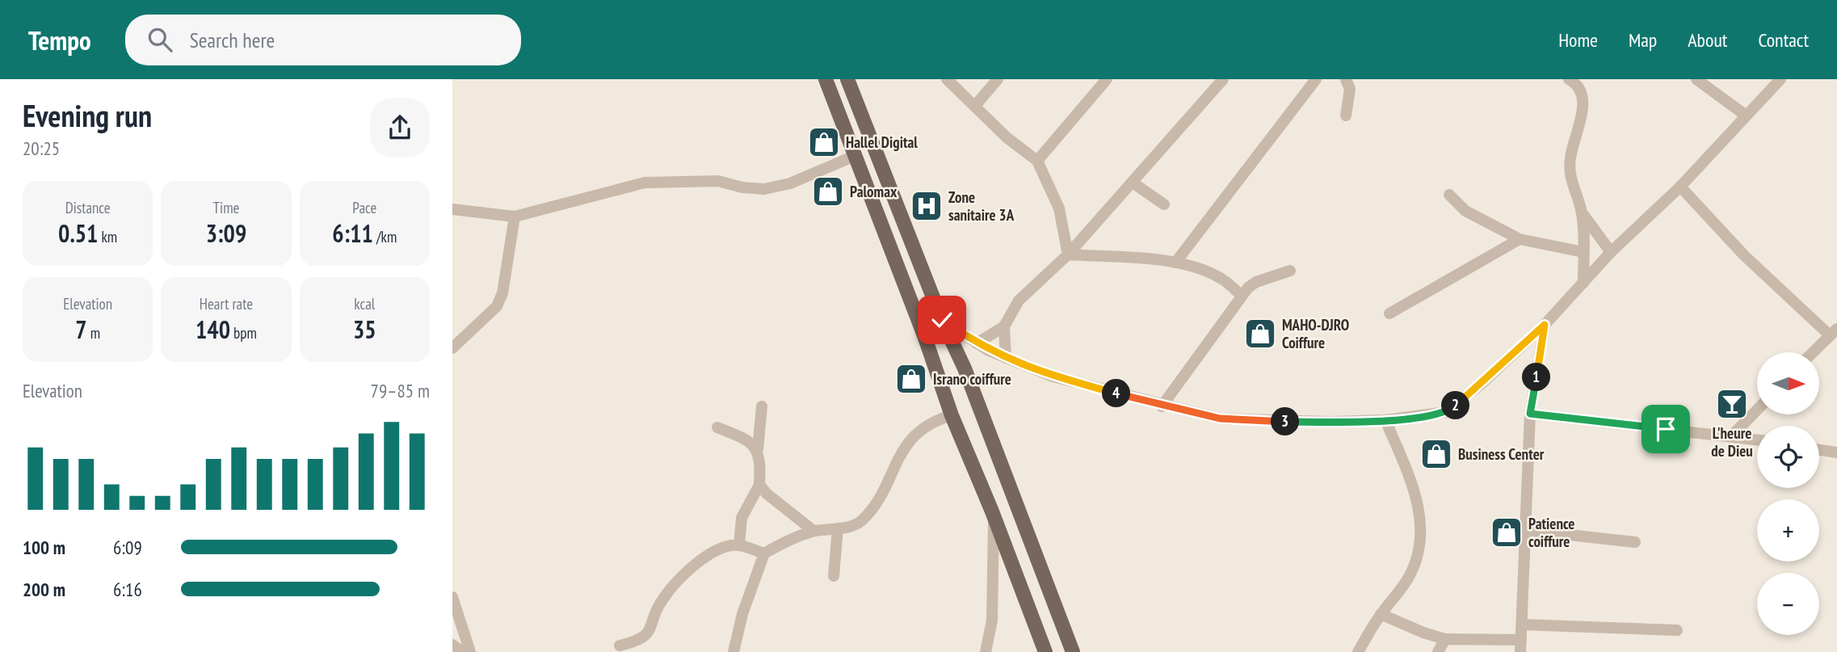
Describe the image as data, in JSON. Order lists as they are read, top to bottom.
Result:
{
  "places": {
    "shop": [
      "Hallel Digital",
      "Palomax",
      "MAHO-DJRO Coiffure",
      "Israno coiffure",
      "Business Center",
      "Patience coiffure"
    ],
    "hospital": ["Zone sanitaire 3A"],
    "bar": ["L'heure de Dieu"]
  },
  "north": "right",
  "page": {
    "header": "Tempo",
    "search": "Search here",
    "nav": [
      "Home",
      "Map",
      "About",
      "Contact"
    ],
    "heading": ["Evening run", "20:25"],
    "stats": [
      ["Distance", "0.51 km"],
      ["Time", "3:09"],
      ["Pace", "6:11 /km"],
      ["Elevation", "7 m"],
      ["Heart rate", "140 bpm"],
      ["kcal", "35"]
    ],
    "map_buttons": ["+", "−"],
    "pins": [
      "1",
      "4",
      "2",
      "3"
    ],
    "chart": ["Elevation", "79–85 m"],
    "list": [
      {
        "name": "100 m",
        "note": "6:09"
      },
      {
        "name": "200 m",
        "note": "6:16"
      }
    ]
  }
}
